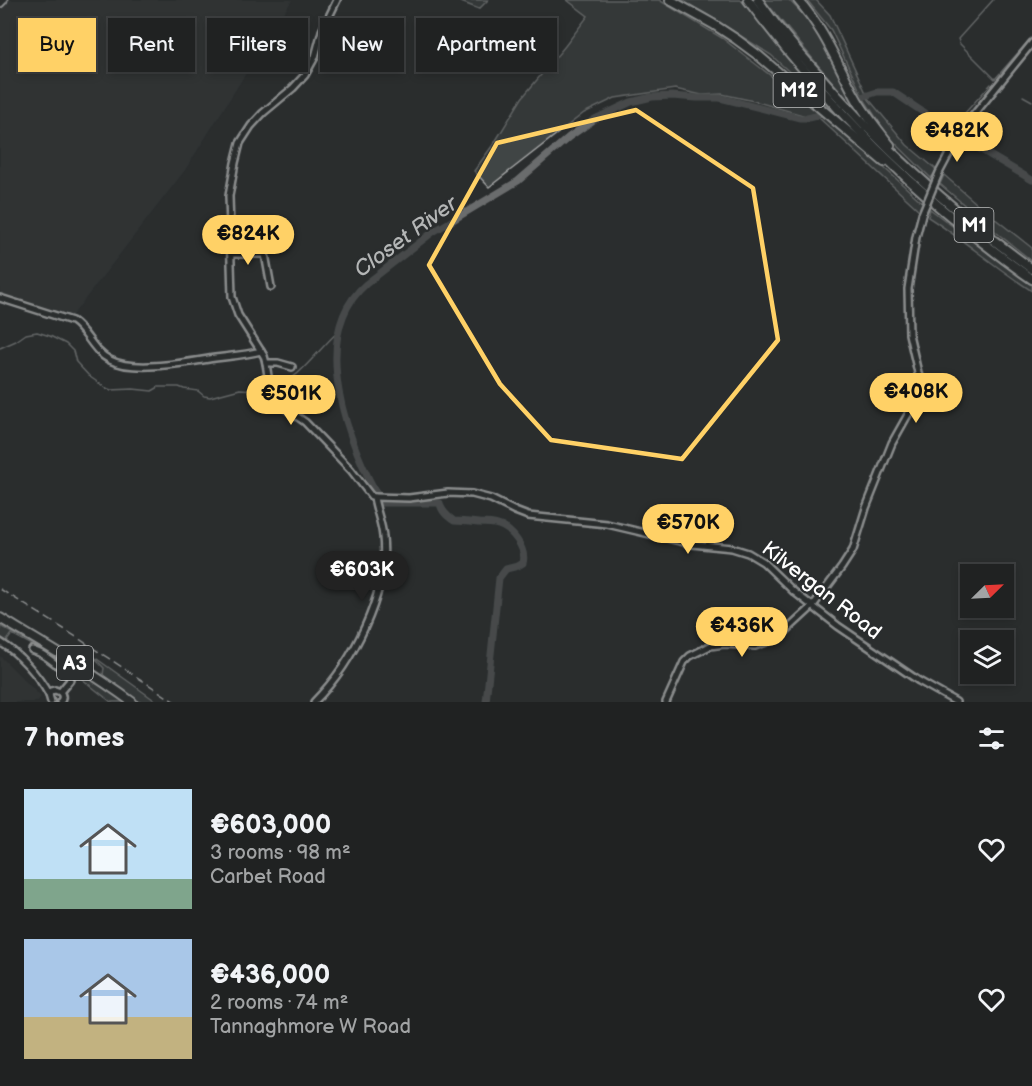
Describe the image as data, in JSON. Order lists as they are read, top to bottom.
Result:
{
  "streets": {
    "highway": ["M12", "M1", "A3"],
    "street": ["Kilvergan Road"]
  },
  "crossings": [
    ["M12", "M1"]
  ],
  "water": ["Closet River"],
  "north": "top right",
  "page": {
    "chip": [
      "Buy",
      "Rent",
      "Filters",
      "New",
      "Apartment"
    ],
    "price": [
      "€482K",
      "€824K",
      "€408K",
      "€501K",
      "€570K",
      "€603K",
      "€436K"
    ],
    "heading": "7 homes",
    "list": [
      {
        "name": "€603,000",
        "note": "3 rooms · 98 m² · Carbet Road"
      },
      {
        "name": "€436,000",
        "note": "2 rooms · 74 m² · Tannaghmore W Road"
      }
    ]
  }
}
